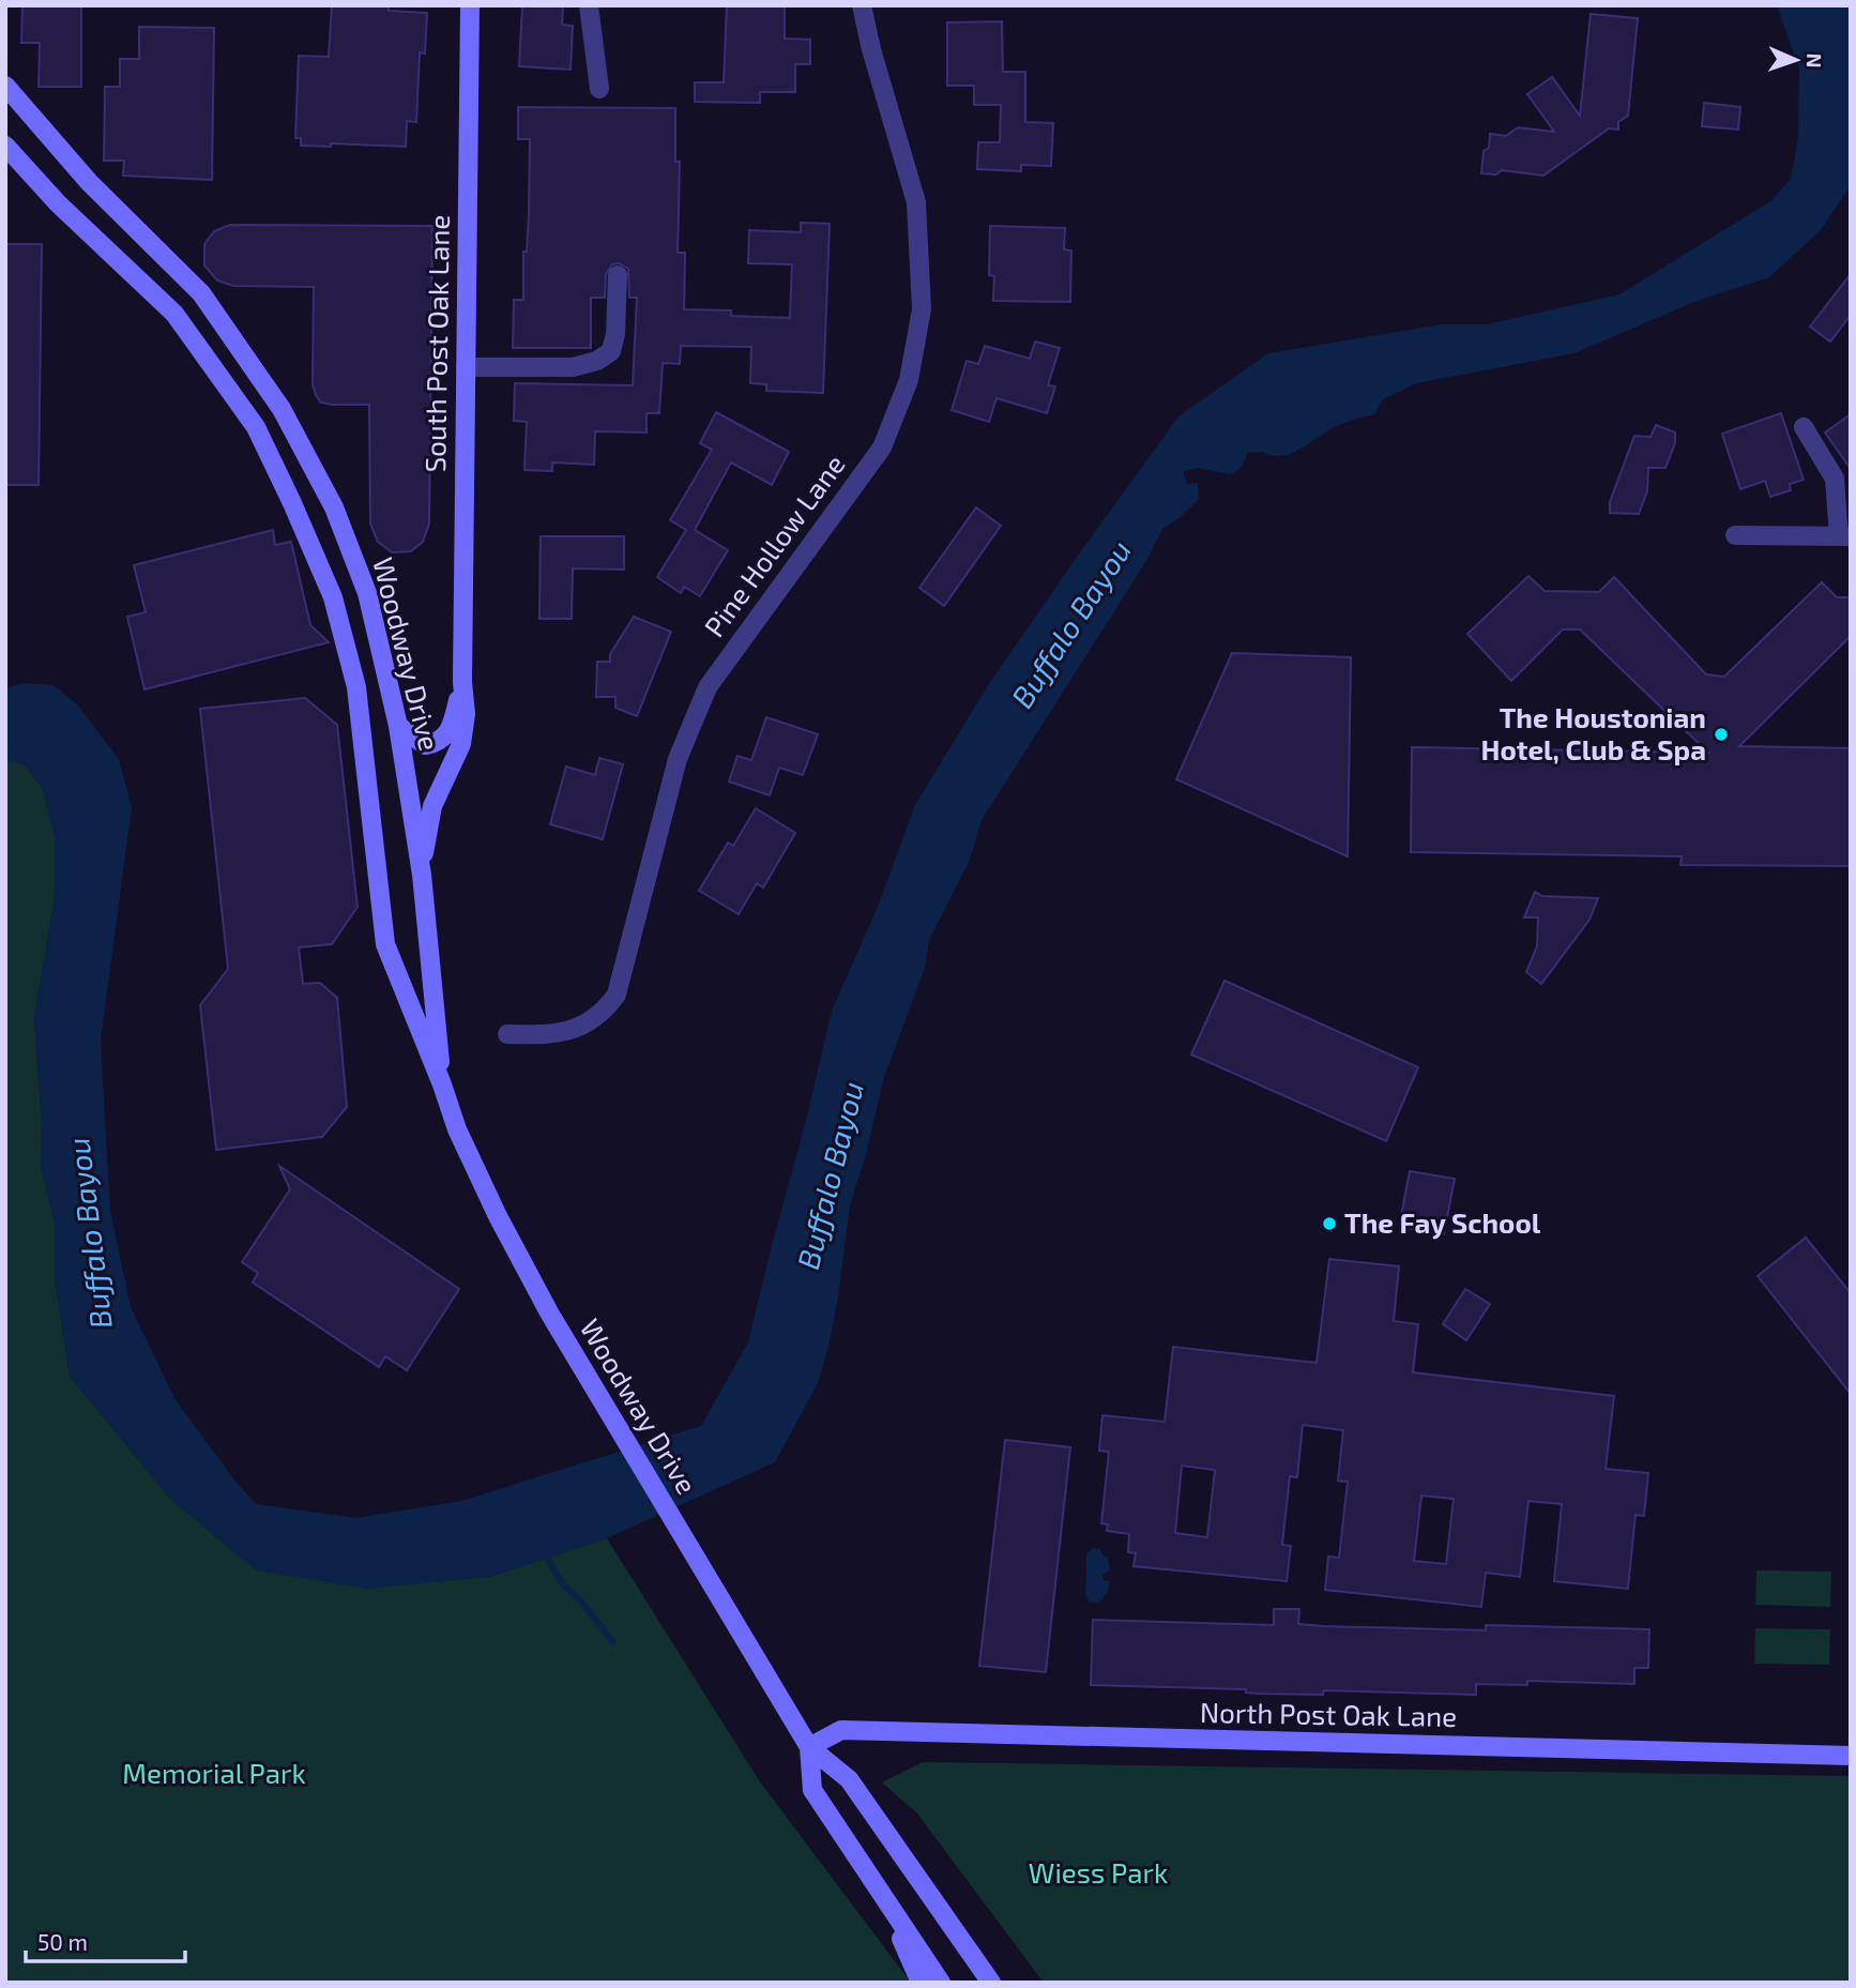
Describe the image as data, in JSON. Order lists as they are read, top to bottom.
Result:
{
  "streets": {
    "main road": ["South Post Oak Lane", "Woodway Drive", "North Post Oak Lane"],
    "street": ["Pine Hollow Lane"]
  },
  "crossings": [
    ["South Post Oak Lane", "Woodway Drive"],
    ["Woodway Drive", "North Post Oak Lane"]
  ],
  "water": ["Buffalo Bayou"],
  "parks": ["Memorial Park", "Wiess Park"],
  "places": ["The Houstonian Hotel, Club & Spa", "The Fay School"],
  "scale_bar": "50 m",
  "north": "right"
}
